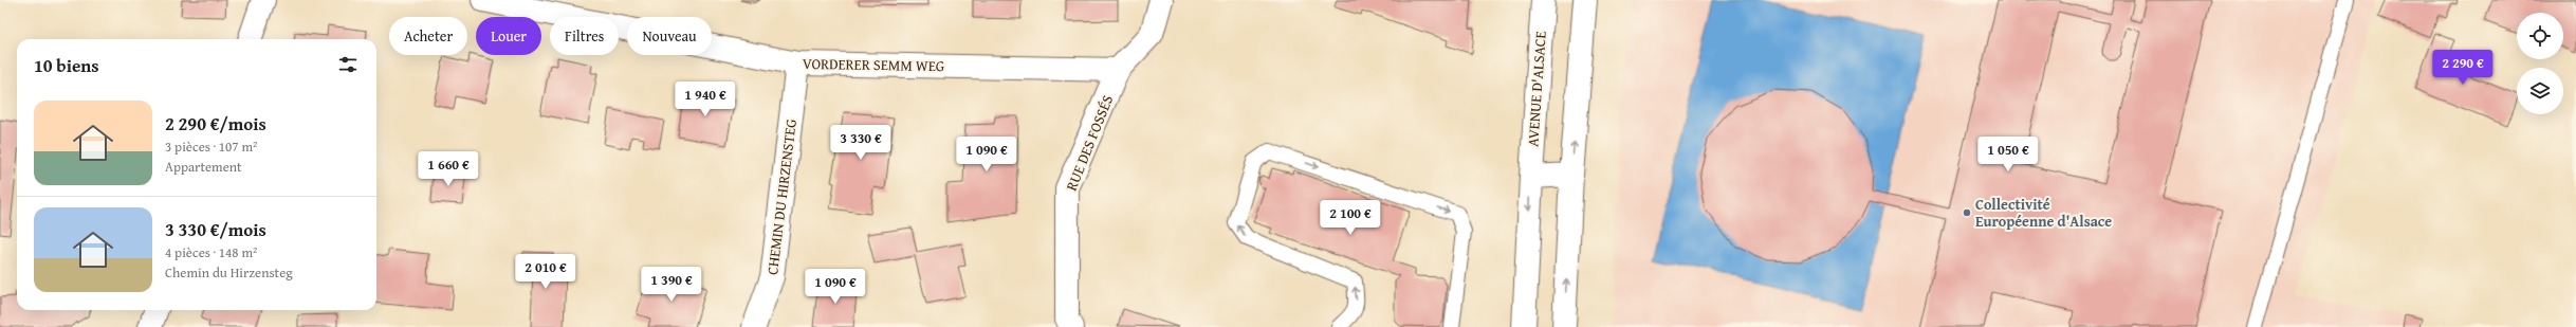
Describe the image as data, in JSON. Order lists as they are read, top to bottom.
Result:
{
  "streets": {
    "street": [
      "VORDERER SEMM WEG",
      "AVENUE D'ALSACE",
      "RUE DES FOSSÉS",
      "CHEMIN DU HIRZENSTEG"
    ]
  },
  "crossings": [
    ["VORDERER SEMM WEG", "RUE DES FOSSÉS"],
    ["VORDERER SEMM WEG", "CHEMIN DU HIRZENSTEG"]
  ],
  "places": ["Collectivité Européenne d'Alsace"],
  "page": {
    "chip": [
      "Acheter",
      "Louer",
      "Filtres",
      "Nouveau"
    ],
    "heading": "10 biens",
    "price": [
      "2 290 €",
      "1 940 €",
      "3 330 €",
      "1 090 €",
      "1 050 €",
      "1 660 €",
      "2 100 €",
      "2 010 €",
      "1 390 €",
      "1 090 €"
    ],
    "list": [
      {
        "name": "2 290 €/mois",
        "note": "3 pièces · 107 m² · Appartement"
      },
      {
        "name": "3 330 €/mois",
        "note": "4 pièces · 148 m² · Chemin du Hirzensteg"
      }
    ]
  }
}
